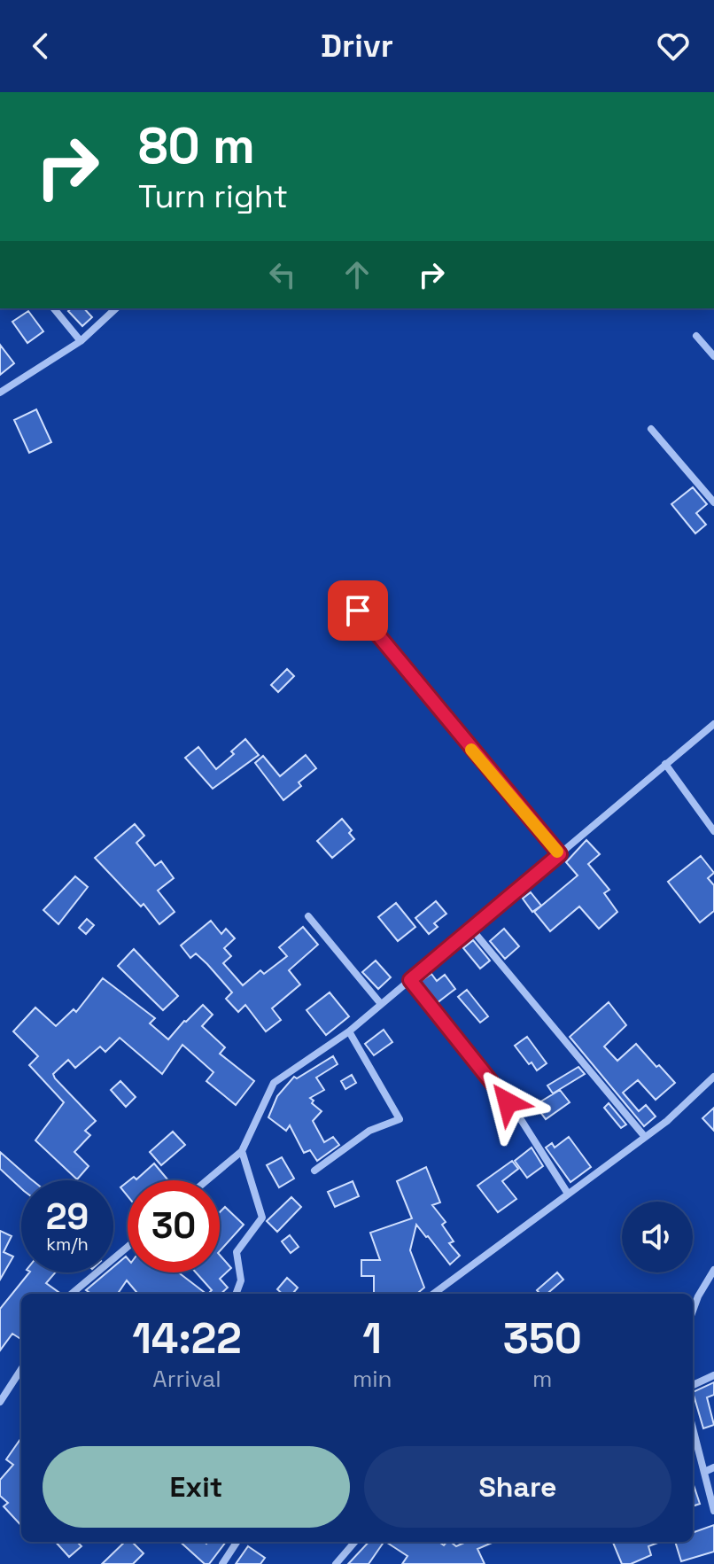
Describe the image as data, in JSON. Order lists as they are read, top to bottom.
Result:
{
  "page": {
    "header": "Drivr",
    "turn": ["80 m", "Turn right"],
    "speed": "29 km/h",
    "limit": "30",
    "eta": [
      "14:22",
      "Arrival",
      "1",
      "min",
      "350",
      "m"
    ],
    "buttons": ["Exit", "Share"]
  }
}
